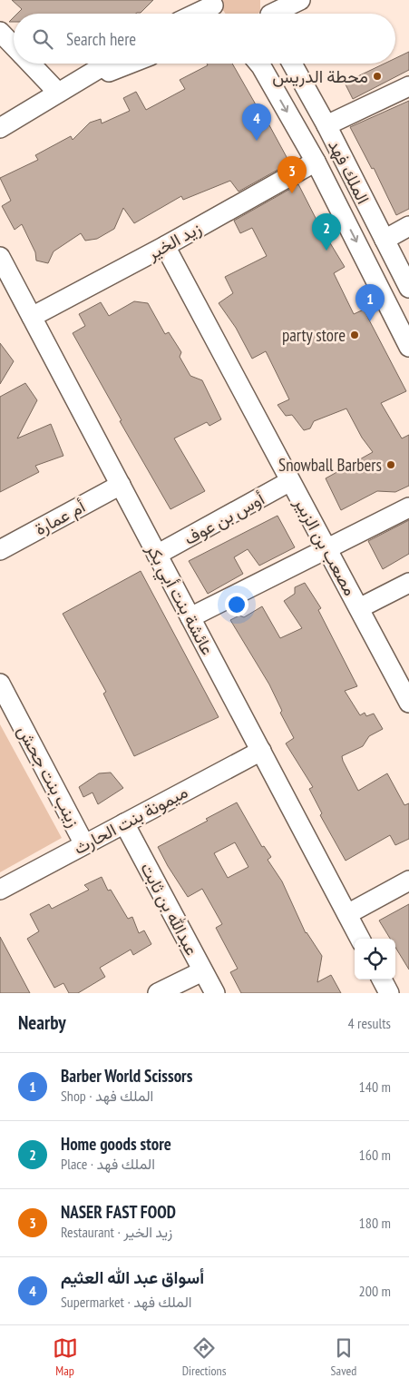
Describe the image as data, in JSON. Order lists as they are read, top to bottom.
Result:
{
  "streets": {
    "street": [
      "الملك فهد",
      "زيد الخير",
      "أم عمارة",
      "أوس بن عوف",
      "مصعب بن الزبير",
      "عائشة بنت أبي بكر",
      "زينب بنت جحش",
      "ميمونة بنت الحارث",
      "عبدالله بن ثابت"
    ]
  },
  "crossings": [
    ["الملك فهد", "زيد الخير"],
    ["زيد الخير", "مصعب بن الزبير"],
    ["زيد الخير", "عائشة بنت أبي بكر"],
    ["أم عمارة", "عائشة بنت أبي بكر"],
    ["أوس بن عوف", "مصعب بن الزبير"],
    ["أوس بن عوف", "عائشة بنت أبي بكر"],
    ["عائشة بنت أبي بكر", "ميمونة بنت الحارث"],
    ["زينب بنت جحش", "ميمونة بنت الحارث"],
    ["ميمونة بنت الحارث", "عبدالله بن ثابت"]
  ],
  "places": ["محطة الدريس", "party store", "Snowball Barbers"],
  "page": {
    "search": "Search here",
    "pins": [
      "4",
      "3",
      "2",
      "1"
    ],
    "heading": ["Nearby", "4 results"],
    "list": [
      {
        "mark": "1",
        "name": "Barber World Scissors",
        "note": "Shop · الملك فهد",
        "value": "140 m"
      },
      {
        "mark": "2",
        "name": "Home goods store",
        "note": "Place · الملك فهد",
        "value": "160 m"
      },
      {
        "mark": "3",
        "name": "NASER FAST FOOD",
        "note": "Restaurant · زيد الخير",
        "value": "180 m"
      },
      {
        "mark": "4",
        "name": "أسواق عبد الله العثيم",
        "note": "Supermarket · الملك فهد",
        "value": "200 m"
      }
    ],
    "nav": ["Map", "Directions", "Saved"]
  }
}
